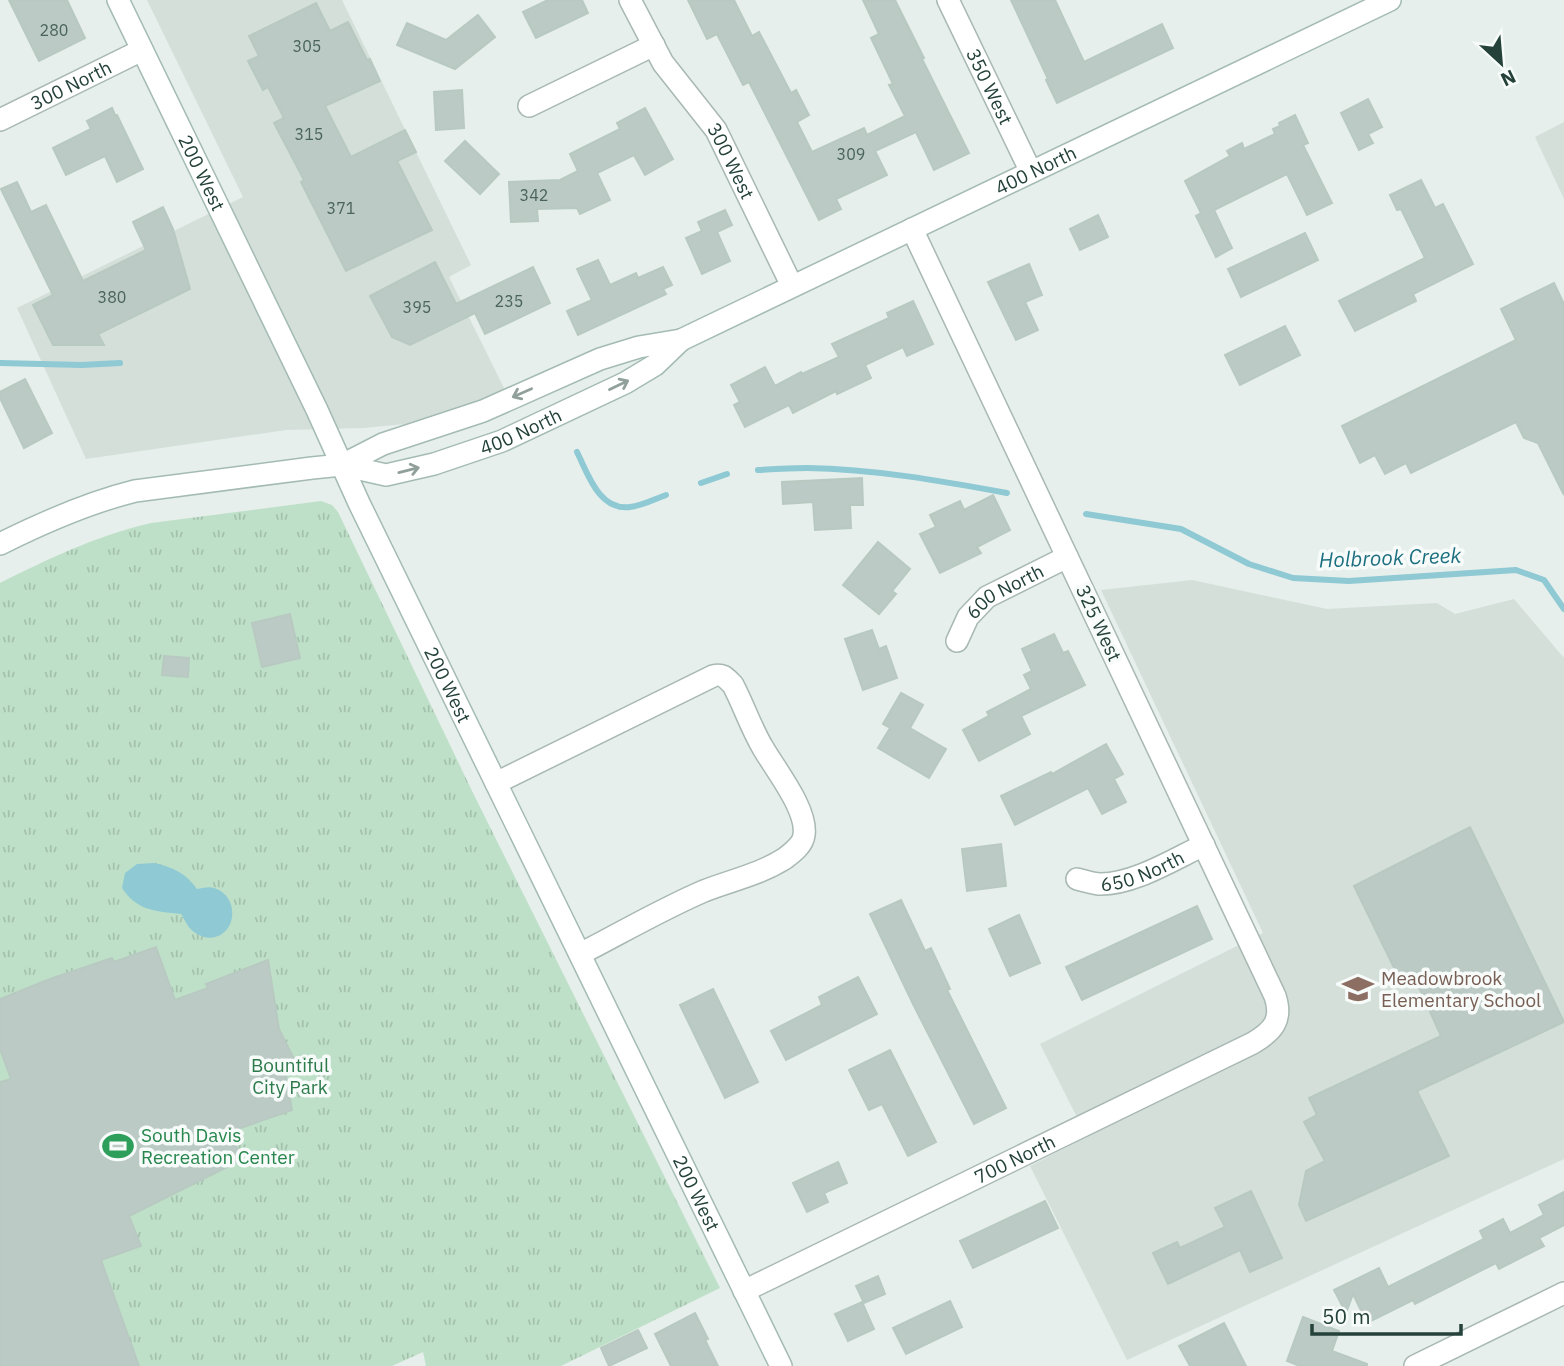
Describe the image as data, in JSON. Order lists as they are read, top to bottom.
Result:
{
  "streets": {
    "street": [
      "300 North",
      "350 West",
      "300 West",
      "400 North",
      "200 West",
      "600 North",
      "325 West",
      "650 North",
      "700 North"
    ]
  },
  "crossings": [
    ["300 North", "200 West"],
    ["350 West", "400 North"],
    ["300 West", "400 North"],
    ["400 North", "200 West"],
    ["400 North", "325 West"],
    ["200 West", "700 North"],
    ["600 North", "325 West"],
    ["325 West", "650 North"],
    ["325 West", "700 North"]
  ],
  "water": ["Holbrook Creek"],
  "parks": ["Bountiful City Park"],
  "places": {
    "school or university": ["Meadowbrook Elementary School"],
    "sports": ["South Davis Recreation Center"]
  },
  "house_numbers": [
    "280",
    "305",
    "315",
    "309",
    "342",
    "371",
    "380",
    "235",
    "395"
  ],
  "scale_bar": "50 m",
  "north": "bottom right"
}
